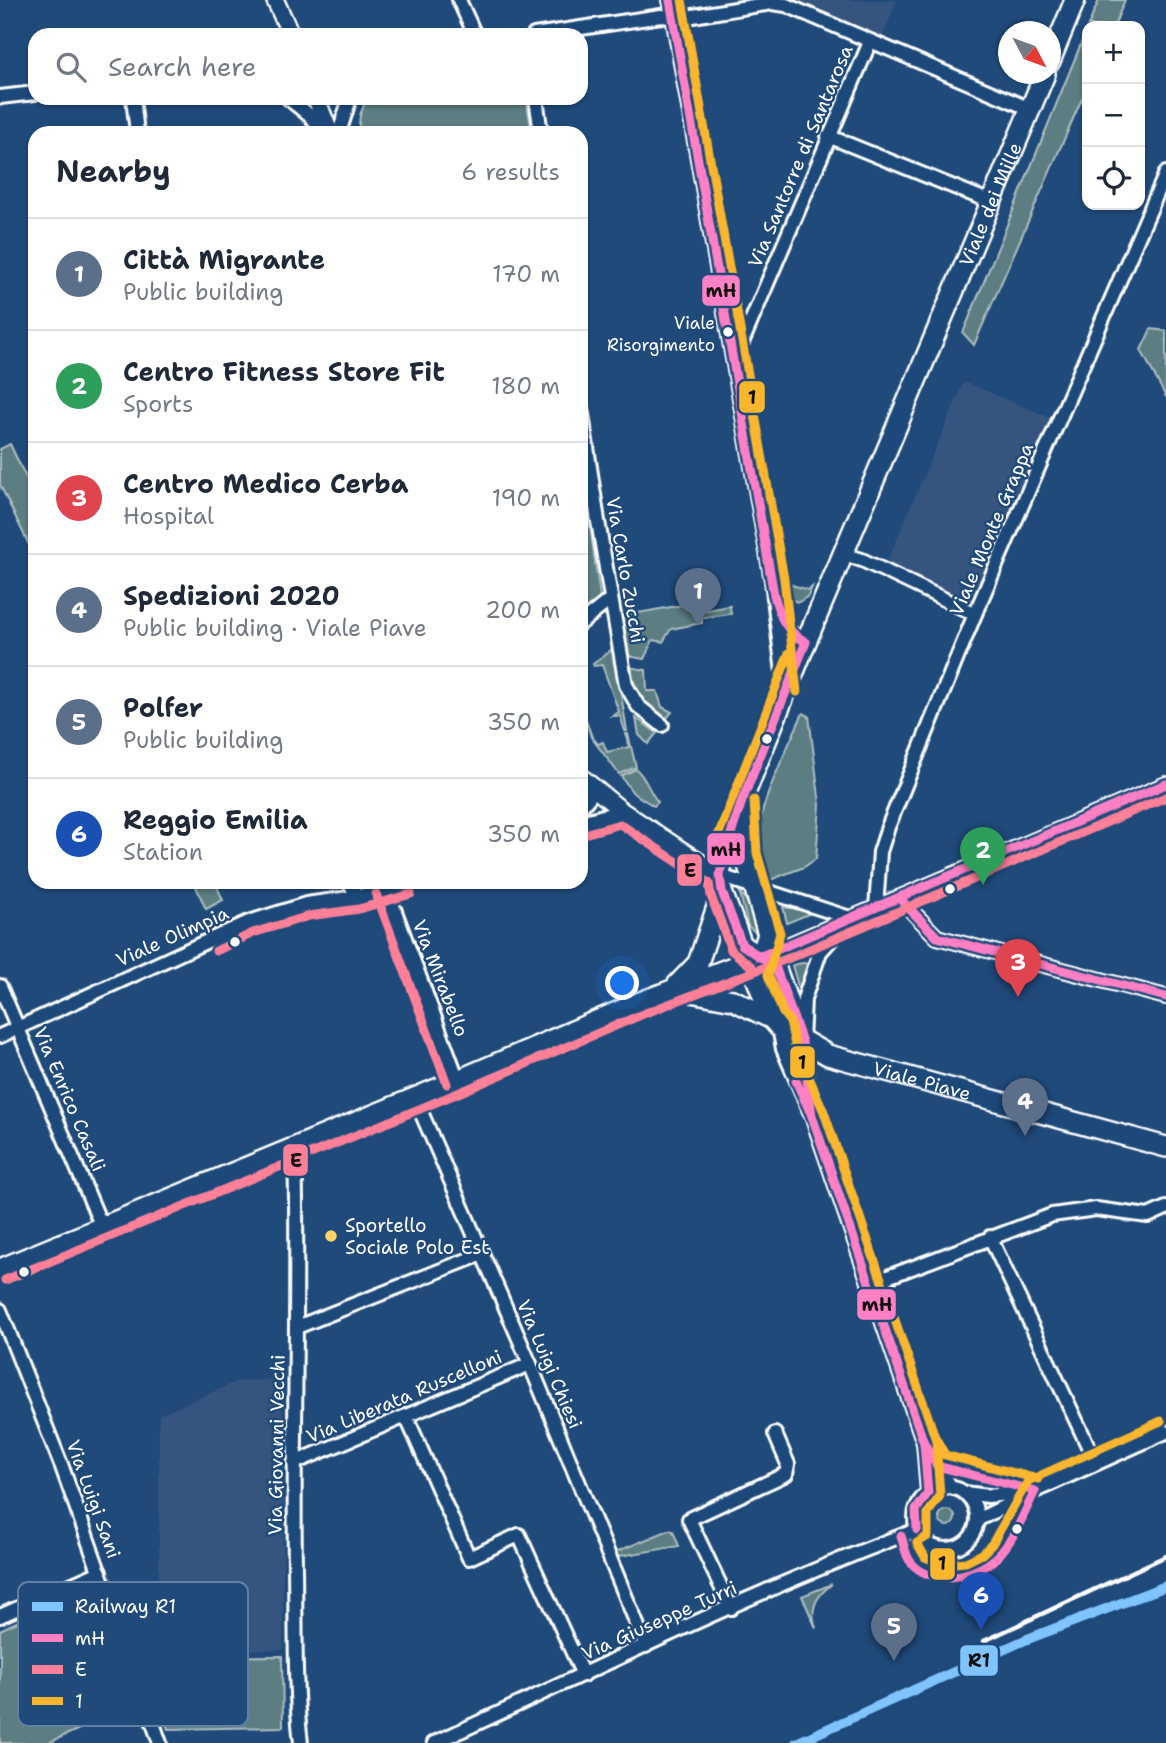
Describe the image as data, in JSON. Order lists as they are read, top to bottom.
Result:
{
  "streets": {
    "main road": ["Viale dei Mille", "Viale Piave"],
    "street": [
      "Via Santorre di Santarosa",
      "Viale Monte Grappa",
      "Via Carlo Zucchi",
      "Viale Olimpia",
      "Via Mirabello",
      "Via Enrico Casali",
      "Via Luigi Chiesi",
      "Via Liberata Ruscelloni",
      "Via Giovanni Vecchi",
      "Via Luigi Sani",
      "Via Giuseppe Turri"
    ]
  },
  "crossings": [
    ["Viale dei Mille", "Viale Piave"],
    ["Viale Olimpia", "Via Mirabello"],
    ["Viale Olimpia", "Via Enrico Casali"],
    ["Via Luigi Chiesi", "Via Liberata Ruscelloni"],
    ["Via Luigi Chiesi", "Via Giuseppe Turri"],
    ["Via Liberata Ruscelloni", "Via Giovanni Vecchi"]
  ],
  "places": ["Viale Risorgimento", "Sportello Sociale Polo Est"],
  "lines": [
    "transit line mH",
    "transit line 1",
    "transit line E",
    "rail line R1"
  ],
  "legend": [
    "Railway R1",
    "mH",
    "E",
    "1"
  ],
  "north": "bottom right",
  "page": {
    "map_buttons": ["+", "−"],
    "search": "Search here",
    "heading": ["Nearby", "6 results"],
    "list": [
      {
        "mark": "1",
        "name": "Città Migrante",
        "note": "Public building",
        "value": "170 m"
      },
      {
        "mark": "2",
        "name": "Centro Fitness Store Fit",
        "note": "Sports",
        "value": "180 m"
      },
      {
        "mark": "3",
        "name": "Centro Medico Cerba",
        "note": "Hospital",
        "value": "190 m"
      },
      {
        "mark": "4",
        "name": "Spedizioni 2020",
        "note": "Public building · Viale Piave",
        "value": "200 m"
      },
      {
        "mark": "5",
        "name": "Polfer",
        "note": "Public building",
        "value": "350 m"
      },
      {
        "mark": "6",
        "name": "Reggio Emilia",
        "note": "Station",
        "value": "350 m"
      }
    ],
    "pins": [
      "1",
      "2",
      "3",
      "4",
      "6",
      "5"
    ]
  }
}
